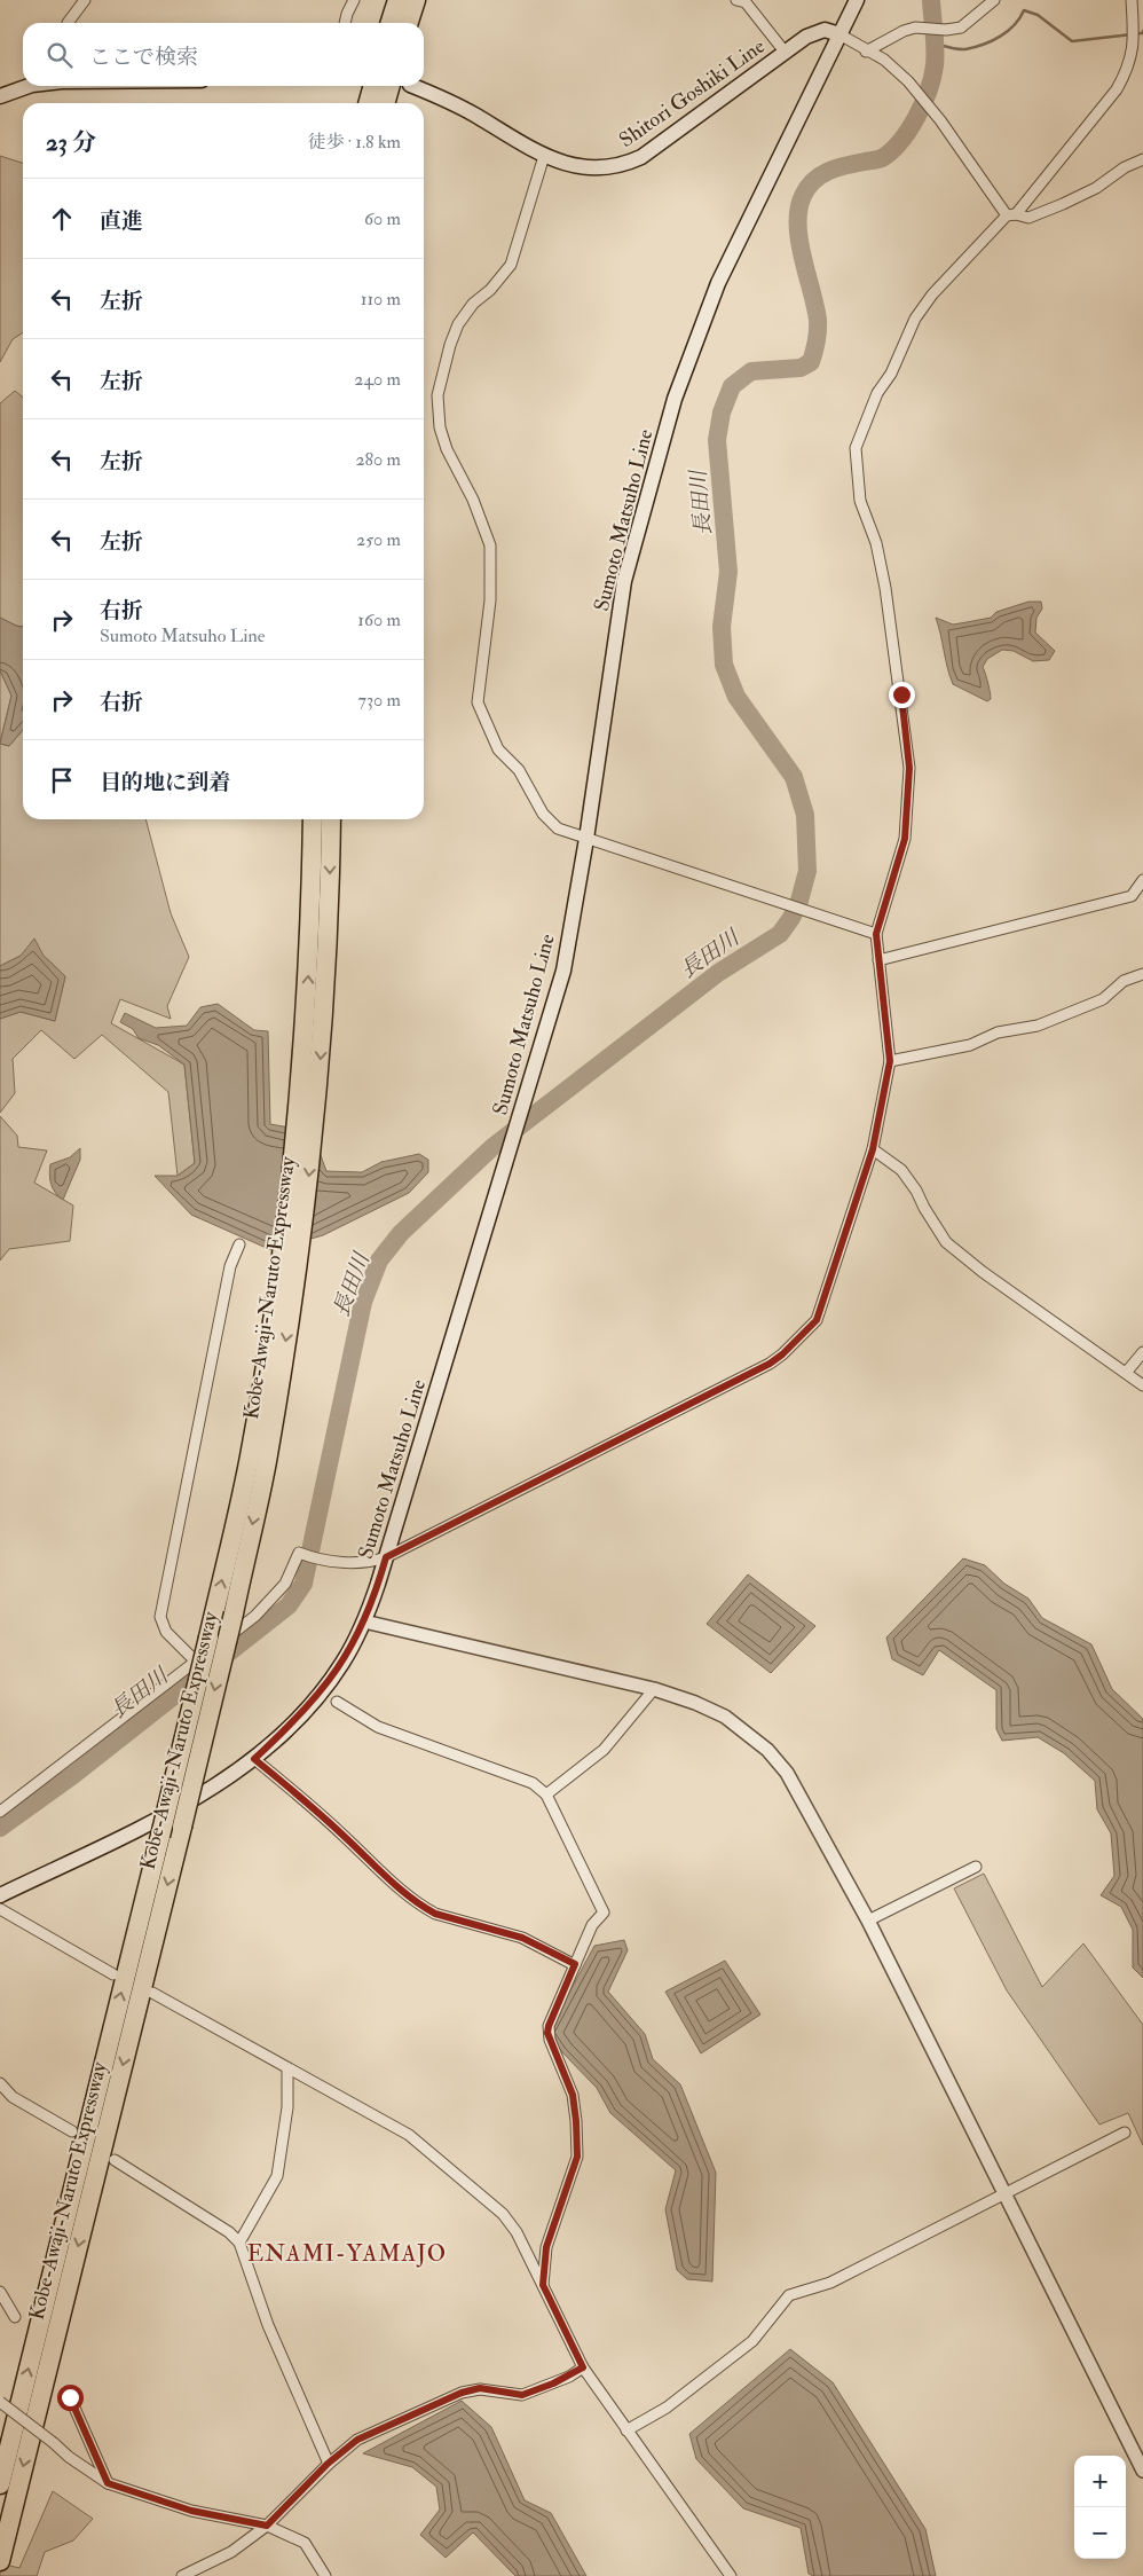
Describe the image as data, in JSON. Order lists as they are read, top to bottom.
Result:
{
  "streets": {
    "highway": ["Kobe-Awaji-Naruto Expressway"],
    "main road": ["Shitori Goshiki Line", "Sumoto Matsuho Line"]
  },
  "crossings": [
    ["Shitori Goshiki Line", "Sumoto Matsuho Line"]
  ],
  "districts": ["ENAMI-YAMAJO"],
  "water": ["長田川"],
  "page": {
    "search": "ここで検索",
    "heading": ["23 分", "徒歩 · 1.8 km"],
    "list": [
      ["直進", "60 m"],
      ["左折", "110 m"],
      ["左折", "240 m"],
      ["左折", "280 m"],
      ["左折", "250 m"],
      ["右折", "Sumoto Matsuho Line", "160 m"],
      ["右折", "730 m"],
      "目的地に到着"
    ],
    "map_buttons": ["+", "−"]
  }
}
